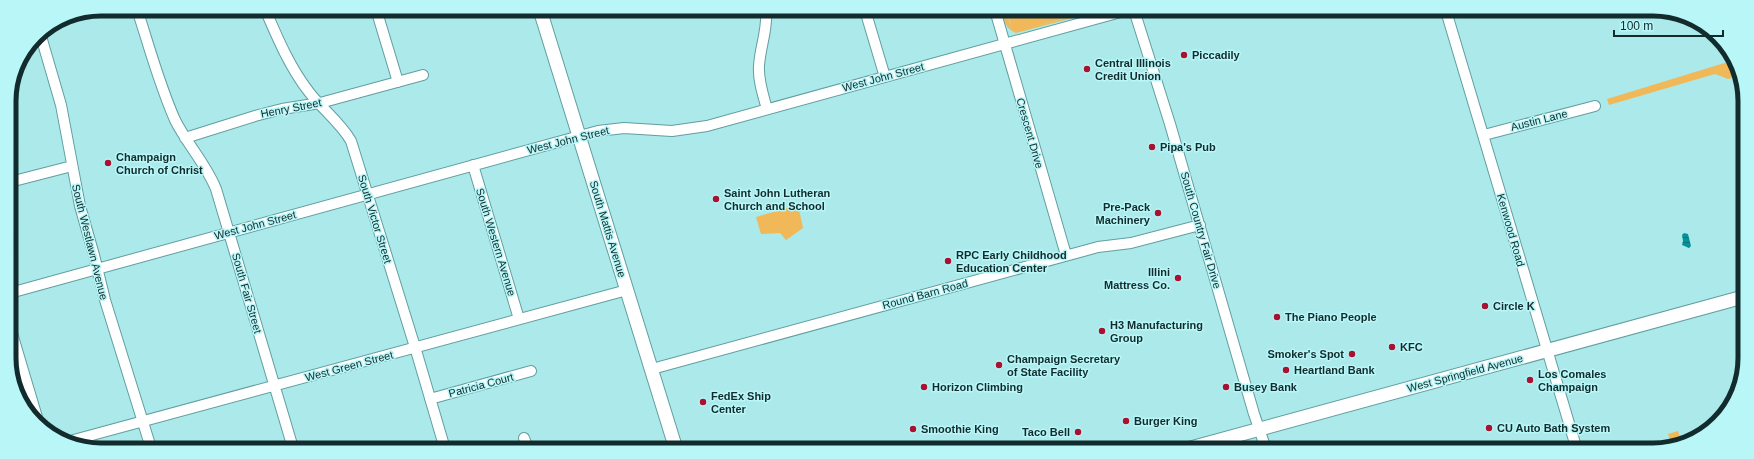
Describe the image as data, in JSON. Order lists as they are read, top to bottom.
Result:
{
  "streets": {
    "main road": ["South Mattis Avenue", "West Springfield Avenue"],
    "street": [
      "West John Street",
      "Henry Street",
      "Austin Lane",
      "Crescent Drive",
      "South Victor Street",
      "South Country Fair Drive",
      "Kenwood Road",
      "South Westlawn Avenue",
      "South Western Avenue",
      "South Fair Street",
      "Round Barn Road",
      "West Green Street",
      "Patricia Court"
    ]
  },
  "crossings": [
    ["West John Street", "Crescent Drive"],
    ["West John Street", "South Victor Street"],
    ["West John Street", "South Mattis Avenue"],
    ["West John Street", "South Westlawn Avenue"],
    ["West John Street", "South Western Avenue"],
    ["West John Street", "South Fair Street"],
    ["Henry Street", "South Victor Street"],
    ["Henry Street", "South Fair Street"],
    ["Austin Lane", "Kenwood Road"],
    ["Crescent Drive", "Round Barn Road"],
    ["South Victor Street", "West Green Street"],
    ["South Victor Street", "Patricia Court"],
    ["South Mattis Avenue", "Round Barn Road"],
    ["South Mattis Avenue", "West Green Street"],
    ["South Country Fair Drive", "Round Barn Road"],
    ["South Country Fair Drive", "West Springfield Avenue"],
    ["Kenwood Road", "West Springfield Avenue"],
    ["South Westlawn Avenue", "West Green Street"],
    ["South Western Avenue", "West Green Street"],
    ["South Fair Street", "West Green Street"]
  ],
  "places": [
    "Piccadily",
    "Central Illinois Credit Union",
    "Pipa's Pub",
    "Champaign Church of Christ",
    "Saint John Lutheran Church and School",
    "Pre-Pack Machinery",
    "RPC Early Childhood Education Center",
    "Illini Mattress Co.",
    "Circle K",
    "The Piano People",
    "H3 Manufacturing Group",
    "KFC",
    "Smoker's Spot",
    "Champaign Secretary of State Facility",
    "Heartland Bank",
    "Los Comales Champaign",
    "Horizon Climbing",
    "Busey Bank",
    "FedEx Ship Center",
    "Burger King",
    "CU Auto Bath System",
    "Smoothie King",
    "Taco Bell"
  ],
  "scale_bar": "100 m"
}
